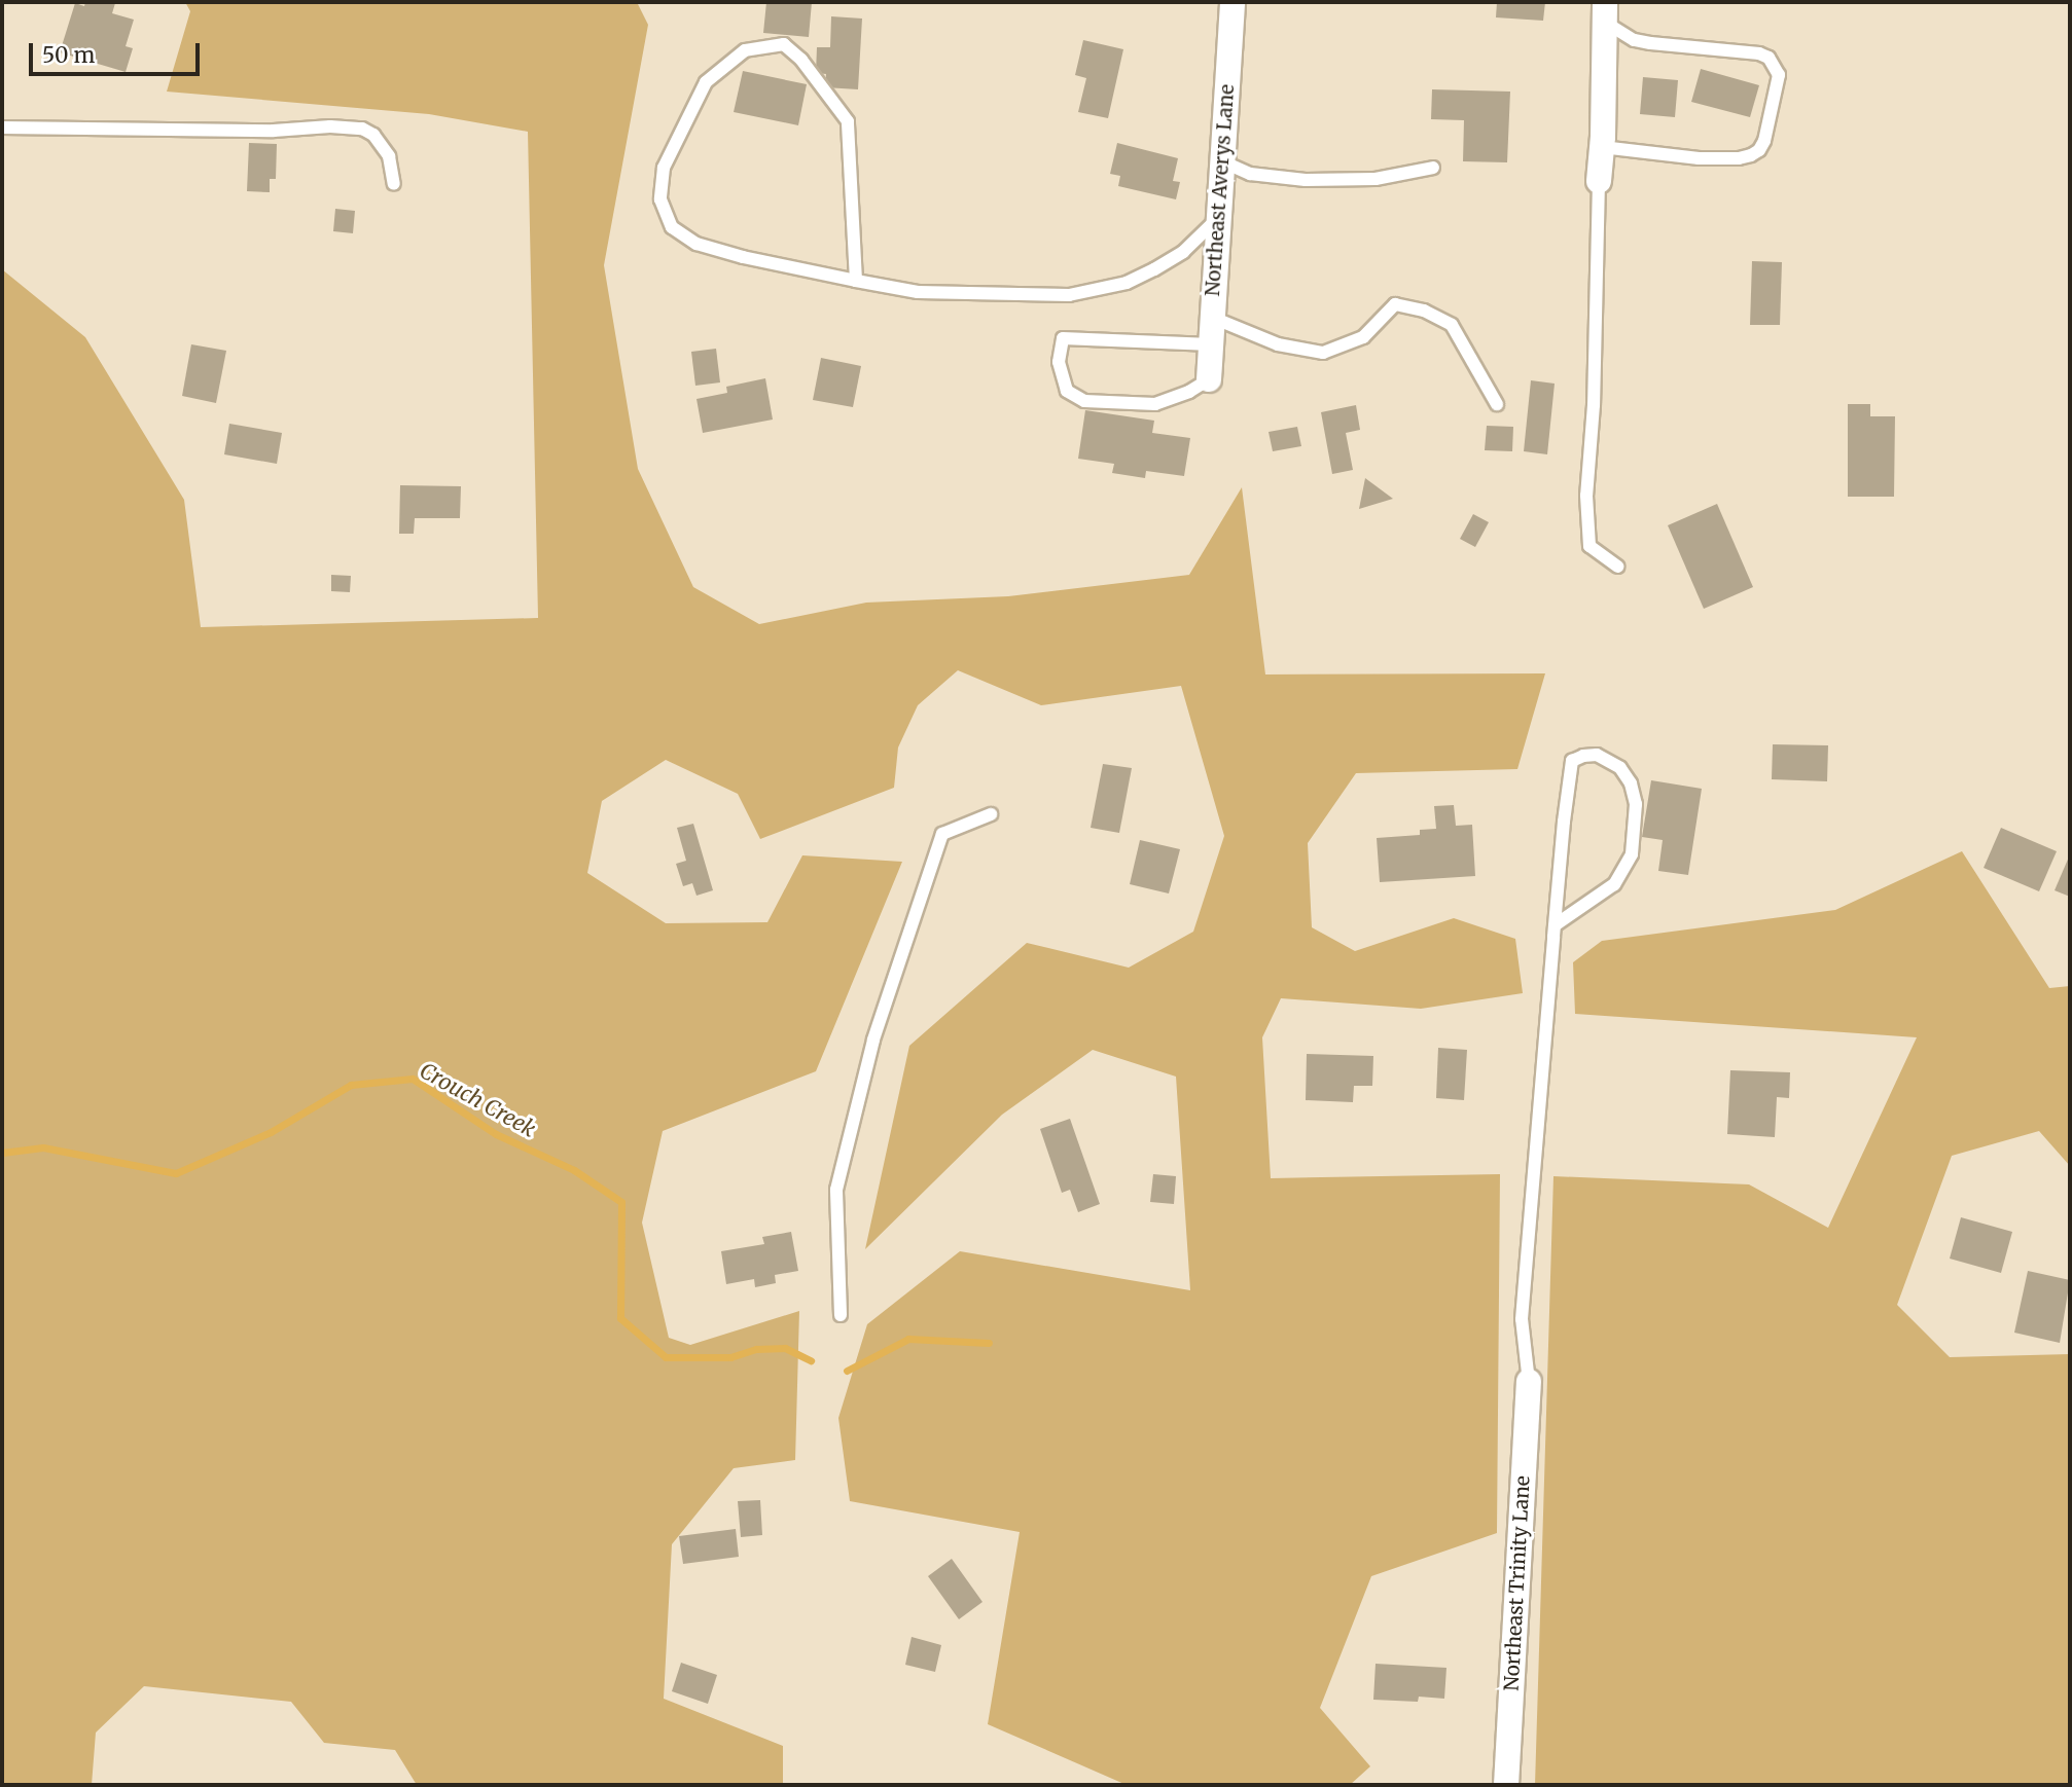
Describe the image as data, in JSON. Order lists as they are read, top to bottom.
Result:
{
  "streets": {
    "street": ["Northeast Averys Lane", "Northeast Trinity Lane"]
  },
  "water": ["Crouch Creek"],
  "scale_bar": "50 m"
}
